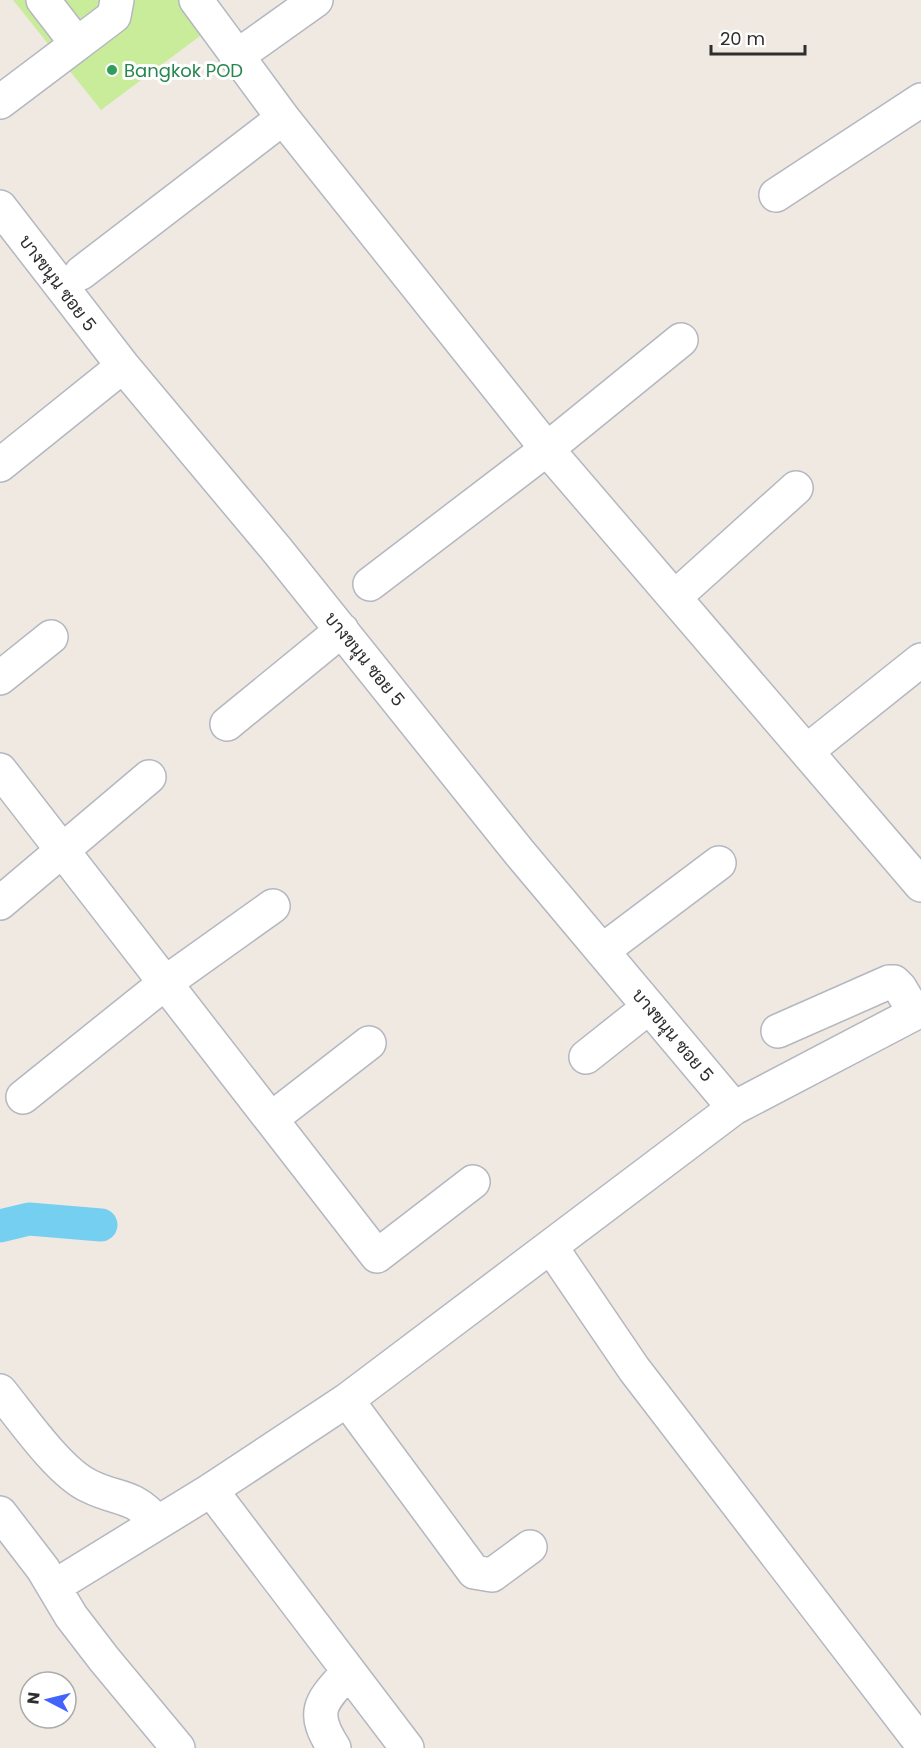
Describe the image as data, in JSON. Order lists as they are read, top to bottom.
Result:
{
  "streets": {
    "street": ["บางขนุน ซอย 5"]
  },
  "places": ["Bangkok POD"],
  "scale_bar": "20 m",
  "north": "left"
}
